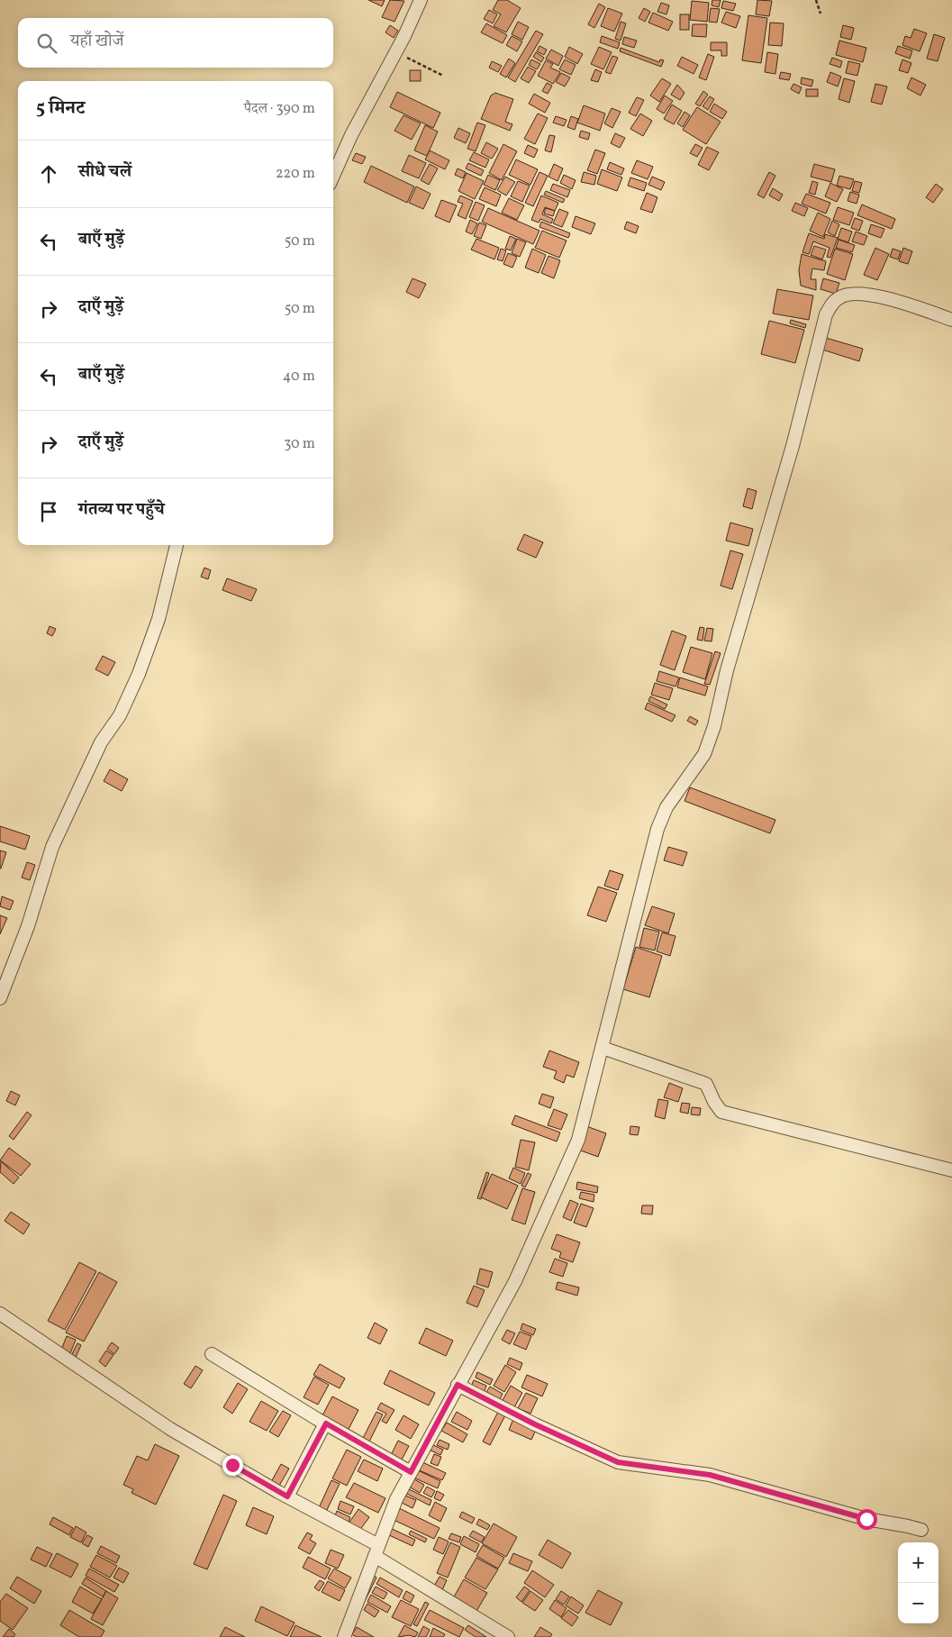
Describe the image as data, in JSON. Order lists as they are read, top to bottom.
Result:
{
  "page": {
    "search": "यहाँ खोजें",
    "heading": ["5 मिनट", "पैदल · 390 m"],
    "list": [
      ["सीधे चलें", "220 m"],
      ["बाएँ मुड़ें", "50 m"],
      ["दाएँ मुड़ें", "50 m"],
      ["बाएँ मुड़ें", "40 m"],
      ["दाएँ मुड़ें", "30 m"],
      "गंतव्य पर पहुँचे"
    ],
    "map_buttons": ["+", "−"]
  }
}
